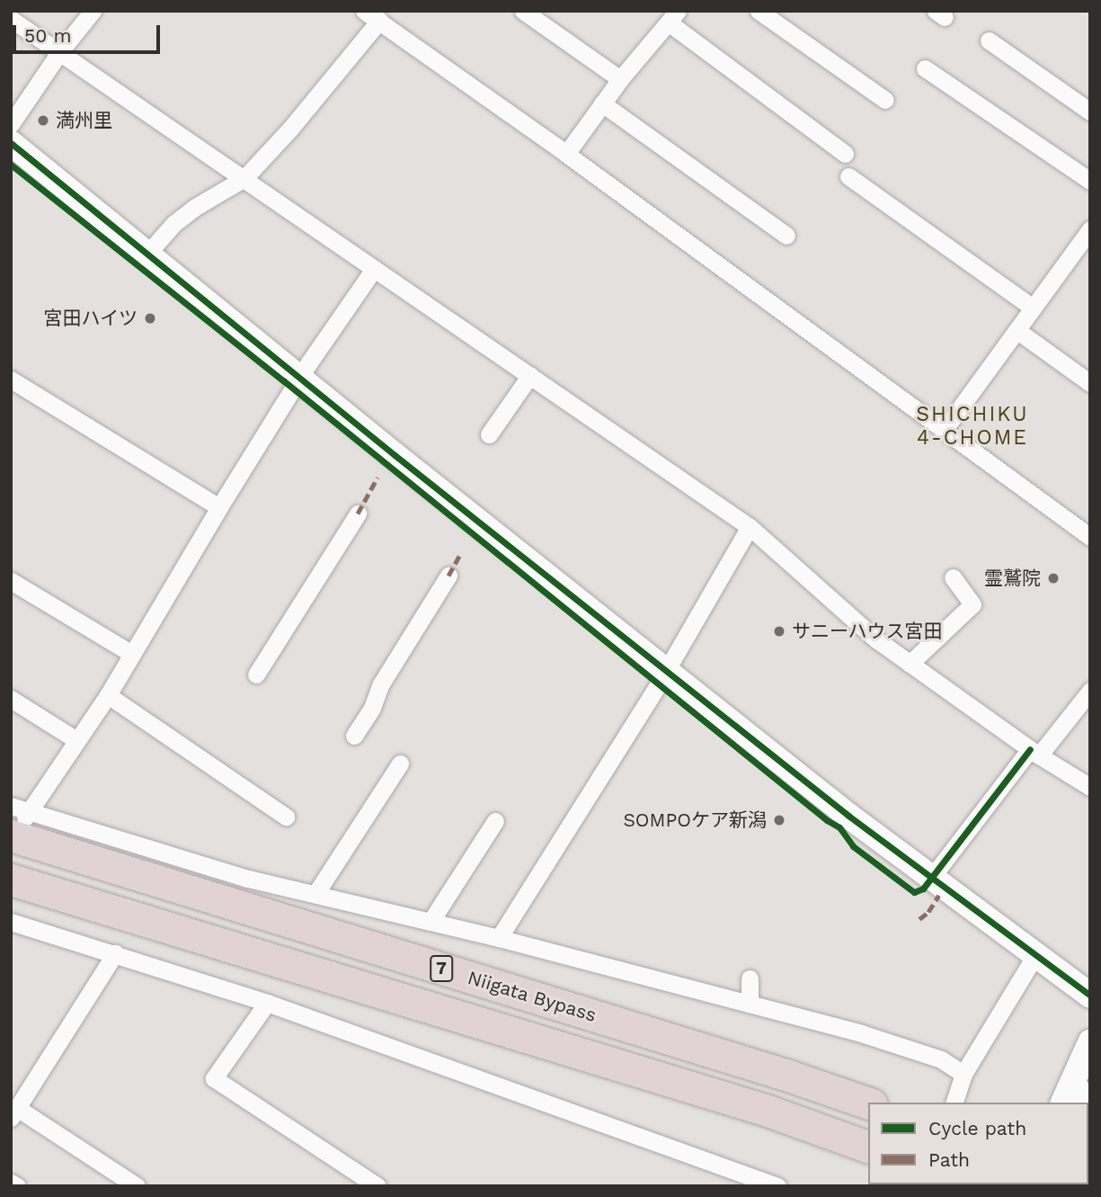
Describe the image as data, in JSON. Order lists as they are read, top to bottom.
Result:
{
  "streets": {
    "highway": ["7", "Niigata Bypass"]
  },
  "districts": ["SHICHIKU 4-CHOME"],
  "places": [
    "満州里",
    "宮田ハイツ",
    "霊鷲院",
    "サニーハウス宮田",
    "SOMPOケア新潟"
  ],
  "legend": ["Cycle path", "Path"],
  "scale_bar": "50 m"
}
